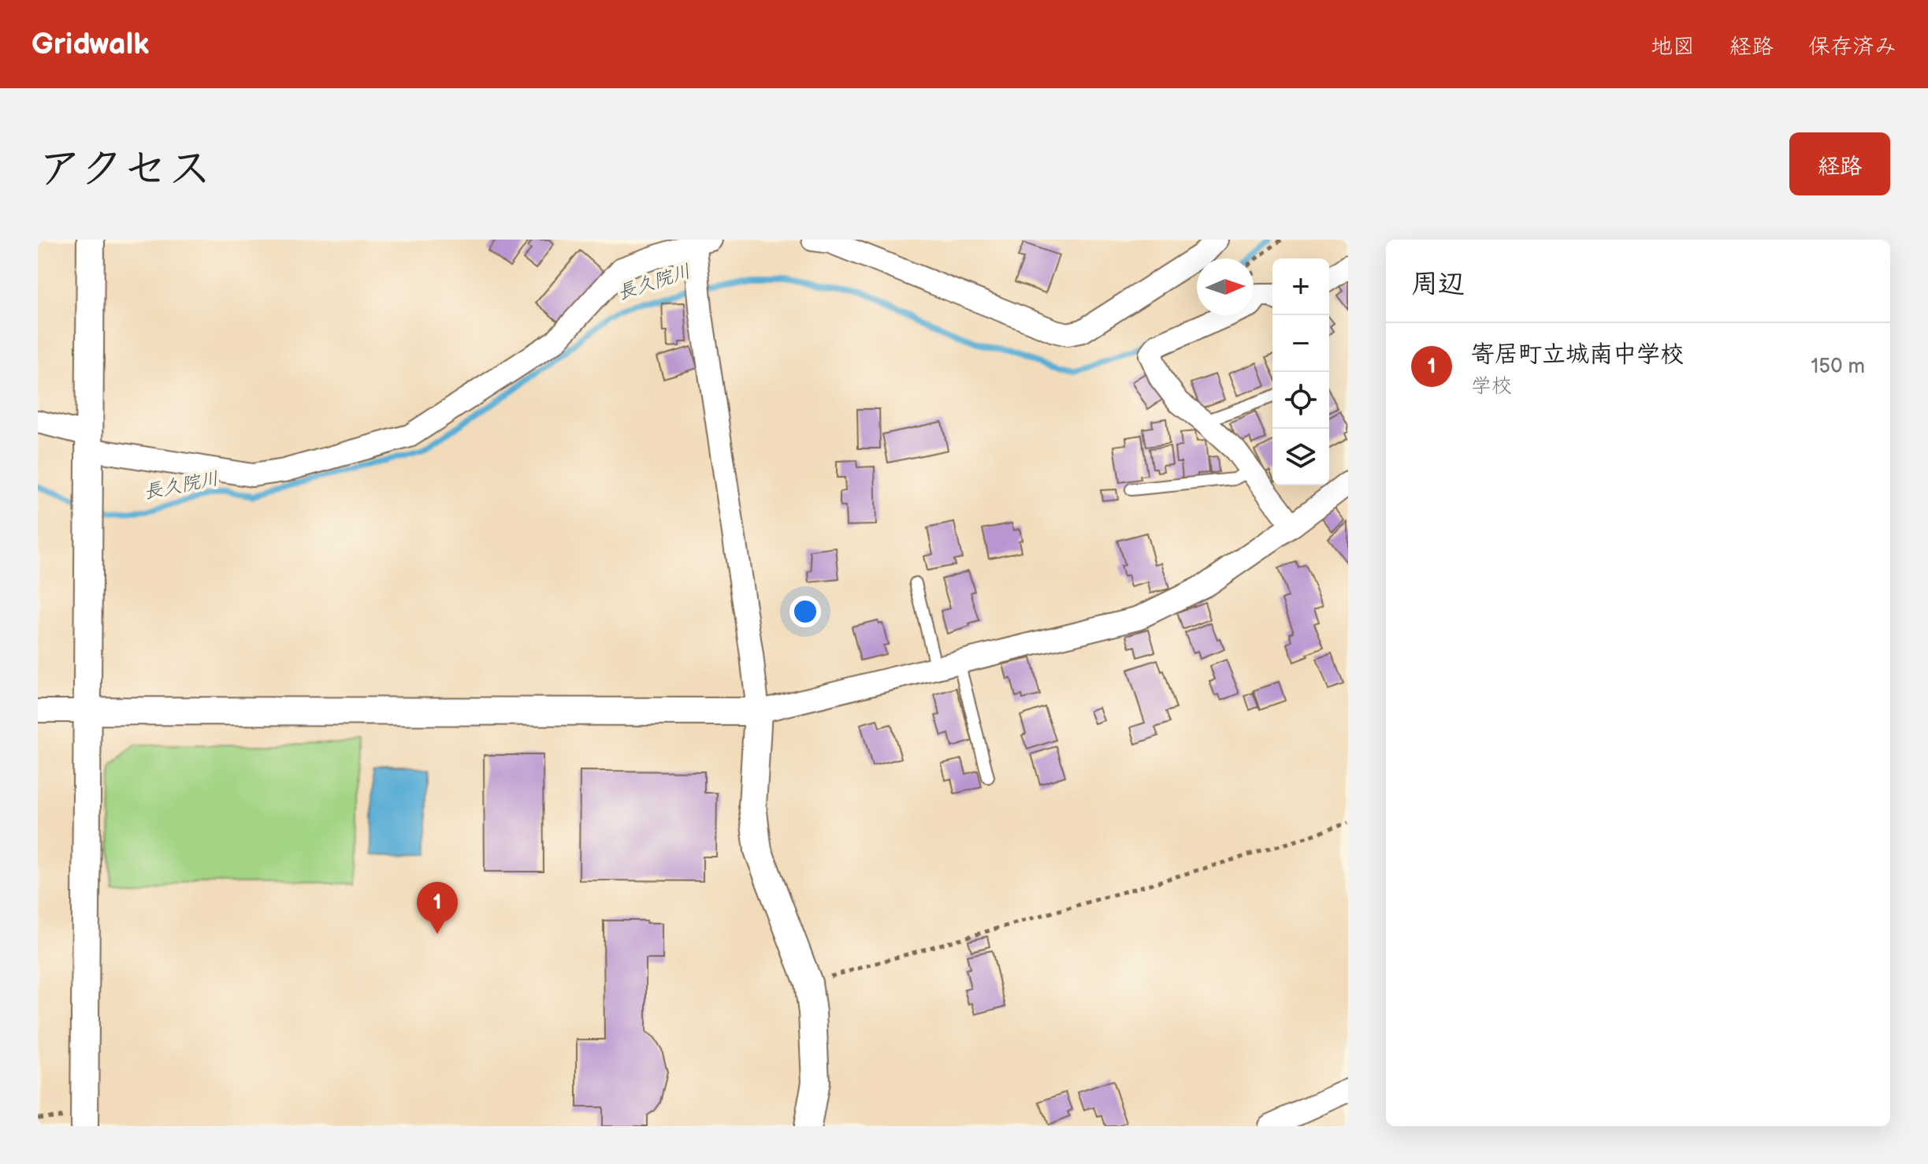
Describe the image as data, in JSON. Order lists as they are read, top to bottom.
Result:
{
  "water": ["長久院川"],
  "north": "right",
  "page": {
    "header": "Gridwalk",
    "nav": ["地図", "経路", "保存済み"],
    "title": "アクセス",
    "buttons": "経路",
    "heading": "周辺",
    "map_buttons": ["+", "−"],
    "list": [
      {
        "mark": "1",
        "name": "寄居町立城南中学校",
        "note": "学校",
        "value": "150 m"
      }
    ],
    "pins": "1"
  }
}
